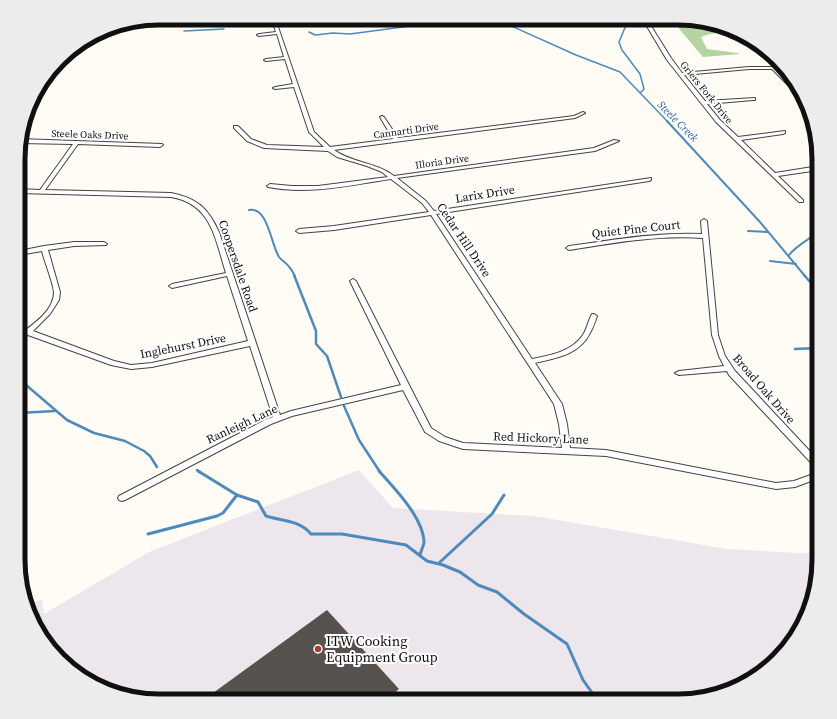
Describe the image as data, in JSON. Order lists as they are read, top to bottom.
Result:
{
  "streets": {
    "street": [
      "Griers Fork Drive",
      "Cannarti Drive",
      "Steele Oaks Drive",
      "Illoria Drive",
      "Larix Drive",
      "Quiet Pine Court",
      "Cedar Hill Drive",
      "Coopersdale Road",
      "Inglehurst Drive",
      "Broad Oak Drive",
      "Ranleigh Lane",
      "Red Hickory Lane"
    ]
  },
  "crossings": [
    ["Cannarti Drive", "Cedar Hill Drive"],
    ["Illoria Drive", "Cedar Hill Drive"],
    ["Larix Drive", "Cedar Hill Drive"],
    ["Quiet Pine Court", "Broad Oak Drive"],
    ["Cedar Hill Drive", "Red Hickory Lane"],
    ["Coopersdale Road", "Inglehurst Drive"],
    ["Coopersdale Road", "Ranleigh Lane"],
    ["Ranleigh Lane", "Red Hickory Lane"]
  ],
  "water": ["Steele Creek"],
  "places": ["ITW Cooking Equipment Group"]
}
